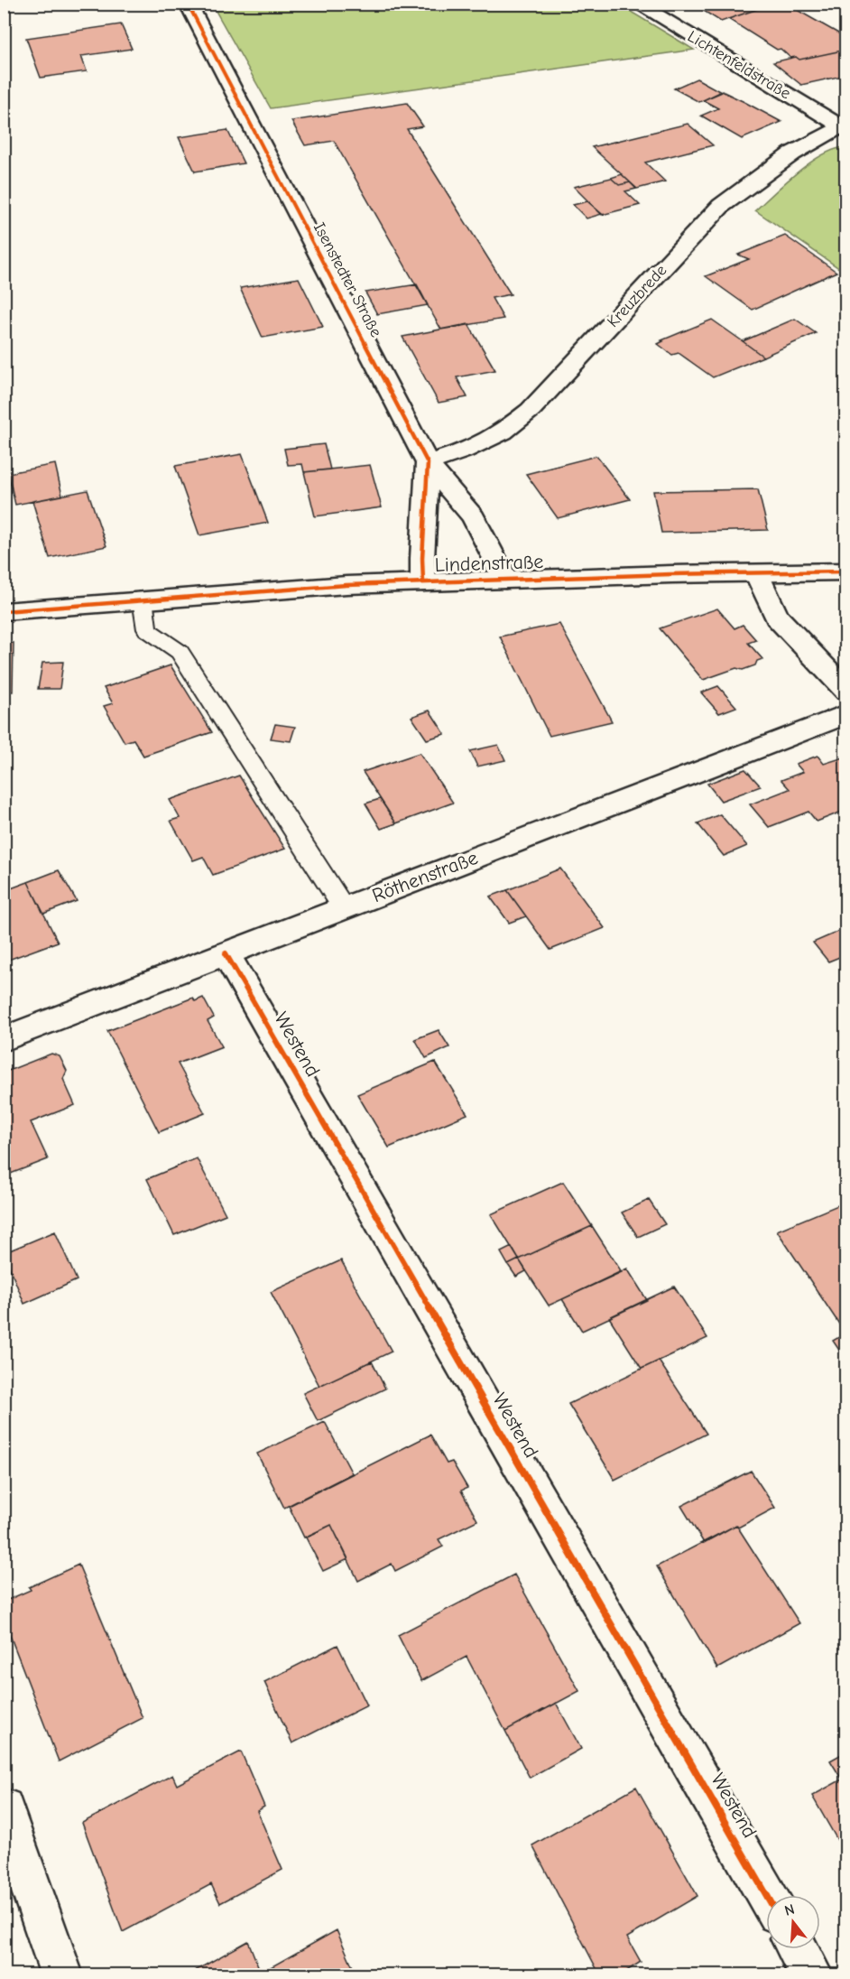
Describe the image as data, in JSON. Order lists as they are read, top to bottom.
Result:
{
  "streets": {
    "street": [
      "Lichtenfeldstraße",
      "Isenstedter Straße",
      "Kreuzbrede",
      "Lindenstraße",
      "Röthenstraße",
      "Westend"
    ]
  },
  "crossings": [
    ["Lichtenfeldstraße", "Kreuzbrede"],
    ["Isenstedter Straße", "Kreuzbrede"],
    ["Isenstedter Straße", "Lindenstraße"],
    ["Röthenstraße", "Westend"]
  ],
  "north": "top"
}
